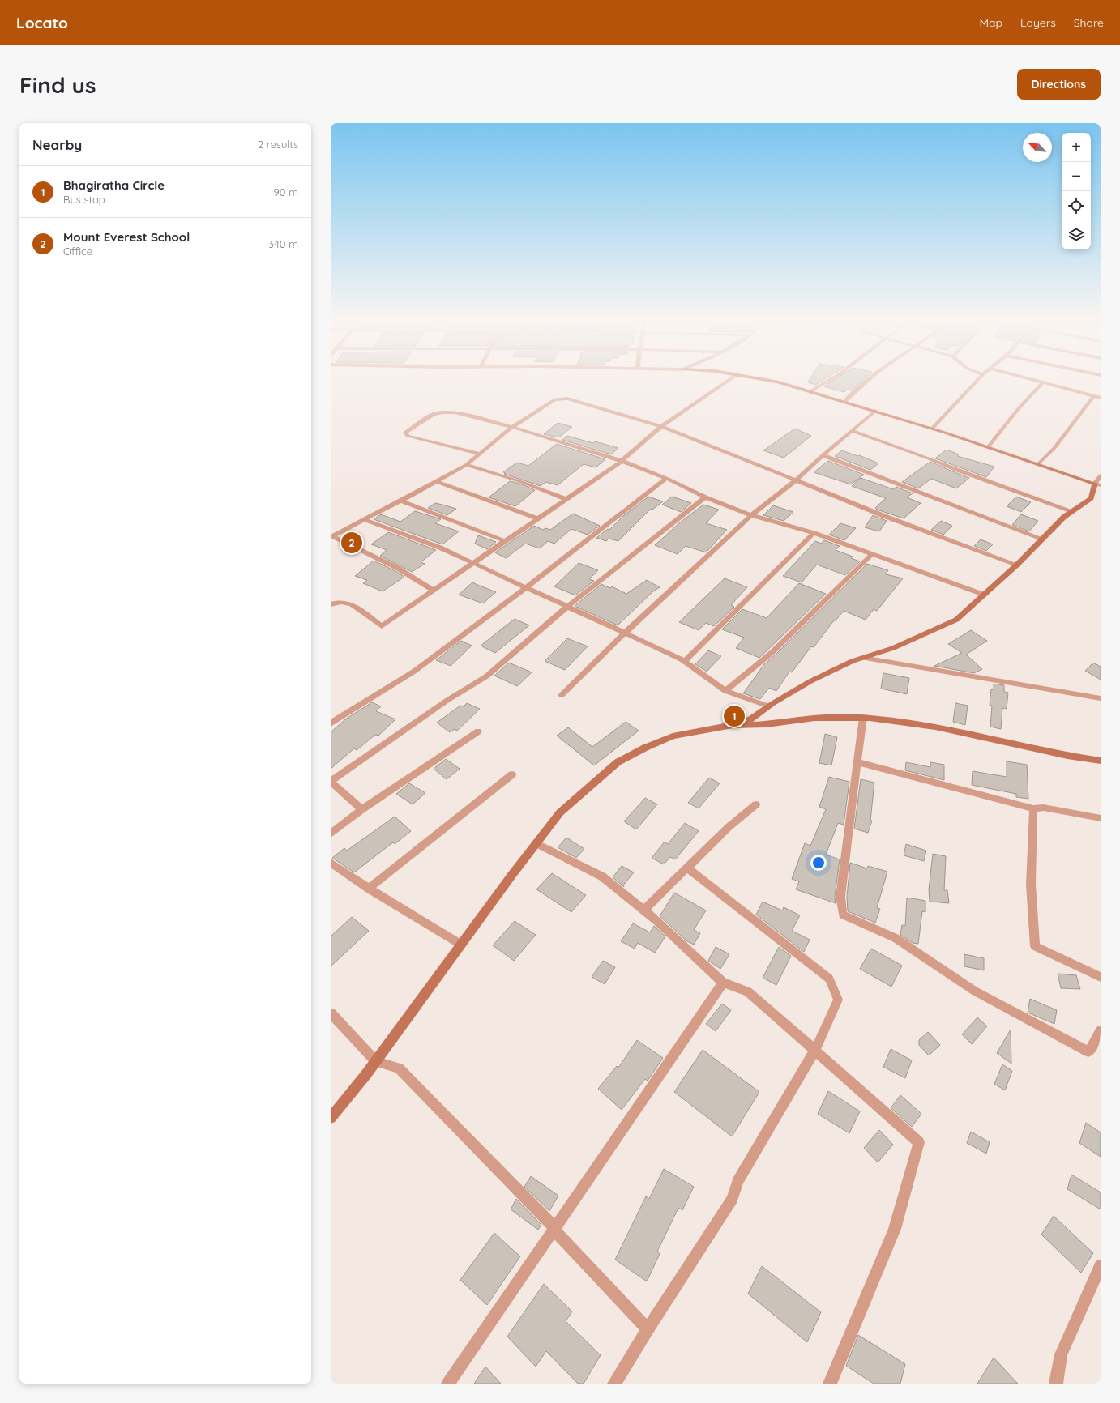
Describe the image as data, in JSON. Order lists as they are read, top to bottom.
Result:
{
  "north": "top left",
  "page": {
    "header": "Locato",
    "nav": ["Map", "Layers", "Share"],
    "buttons": "Directions",
    "title": "Find us",
    "heading": ["Nearby", "2 results"],
    "map_buttons": ["+", "−"],
    "list": [
      {
        "mark": "1",
        "name": "Bhagiratha Circle",
        "note": "Bus stop",
        "value": "90 m"
      },
      {
        "mark": "2",
        "name": "Mount Everest School",
        "note": "Office",
        "value": "340 m"
      }
    ],
    "pins": ["2", "1"]
  }
}
